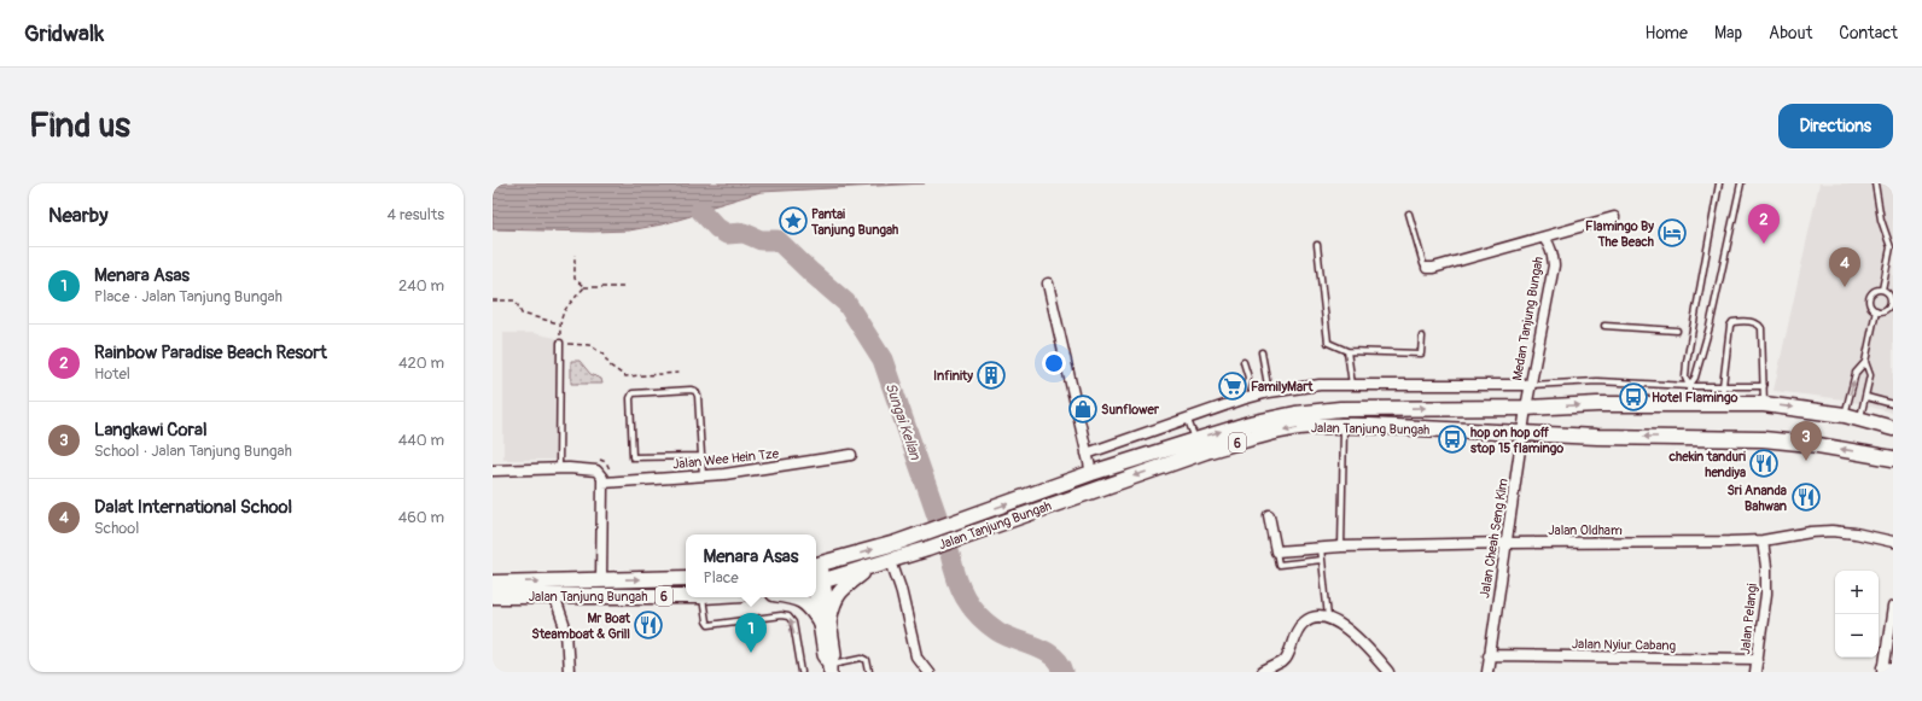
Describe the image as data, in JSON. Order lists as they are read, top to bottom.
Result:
{
  "streets": {
    "main road": ["Jalan Tanjung Bungah", "6"],
    "street": [
      "Medan Tanjung Bungah",
      "Jalan Wee Hein Tze",
      "Jalan Oldham",
      "Jalan Cheah Seng Kim",
      "Jalan Pelangi",
      "Jalan Nyiur Cabang"
    ]
  },
  "crossings": [
    ["Medan Tanjung Bungah", "Jalan Tanjung Bungah"],
    ["Medan Tanjung Bungah", "Jalan Cheah Seng Kim"],
    ["Jalan Tanjung Bungah", "Jalan Cheah Seng Kim"],
    ["Jalan Oldham", "Jalan Cheah Seng Kim"],
    ["Jalan Oldham", "Jalan Pelangi"],
    ["Jalan Cheah Seng Kim", "Jalan Nyiur Cabang"],
    ["Jalan Pelangi", "Jalan Nyiur Cabang"]
  ],
  "water": ["Sungai Kelian"],
  "places": {
    "place": ["Pantai Tanjung Bungah"],
    "hotel": ["Flamingo By The Beach"],
    "building": ["Infinity"],
    "supermarket": ["FamilyMart"],
    "bus stop": ["Hotel Flamingo", "hop on hop off stop 15 flamingo"],
    "shop": ["Sunflower"],
    "restaurant": ["chekin tanduri hendiya", "Sri Ananda Bahwan", "Mr Boat Steamboat & Grill"]
  },
  "page": {
    "header": "Gridwalk",
    "nav": [
      "Home",
      "Map",
      "About",
      "Contact"
    ],
    "buttons": "Directions",
    "title": "Find us",
    "heading": ["Nearby", "4 results"],
    "pins": [
      "2",
      "4",
      "3",
      "1"
    ],
    "list": [
      {
        "mark": "1",
        "name": "Menara Asas",
        "note": "Place · Jalan Tanjung Bungah",
        "value": "240 m"
      },
      {
        "mark": "2",
        "name": "Rainbow Paradise Beach Resort",
        "note": "Hotel",
        "value": "420 m"
      },
      {
        "mark": "3",
        "name": "Langkawi Coral",
        "note": "School · Jalan Tanjung Bungah",
        "value": "440 m"
      },
      {
        "mark": "4",
        "name": "Dalat International School",
        "note": "School",
        "value": "460 m"
      }
    ],
    "popup": ["Menara Asas", "Place"],
    "map_buttons": ["+", "−"]
  }
}
